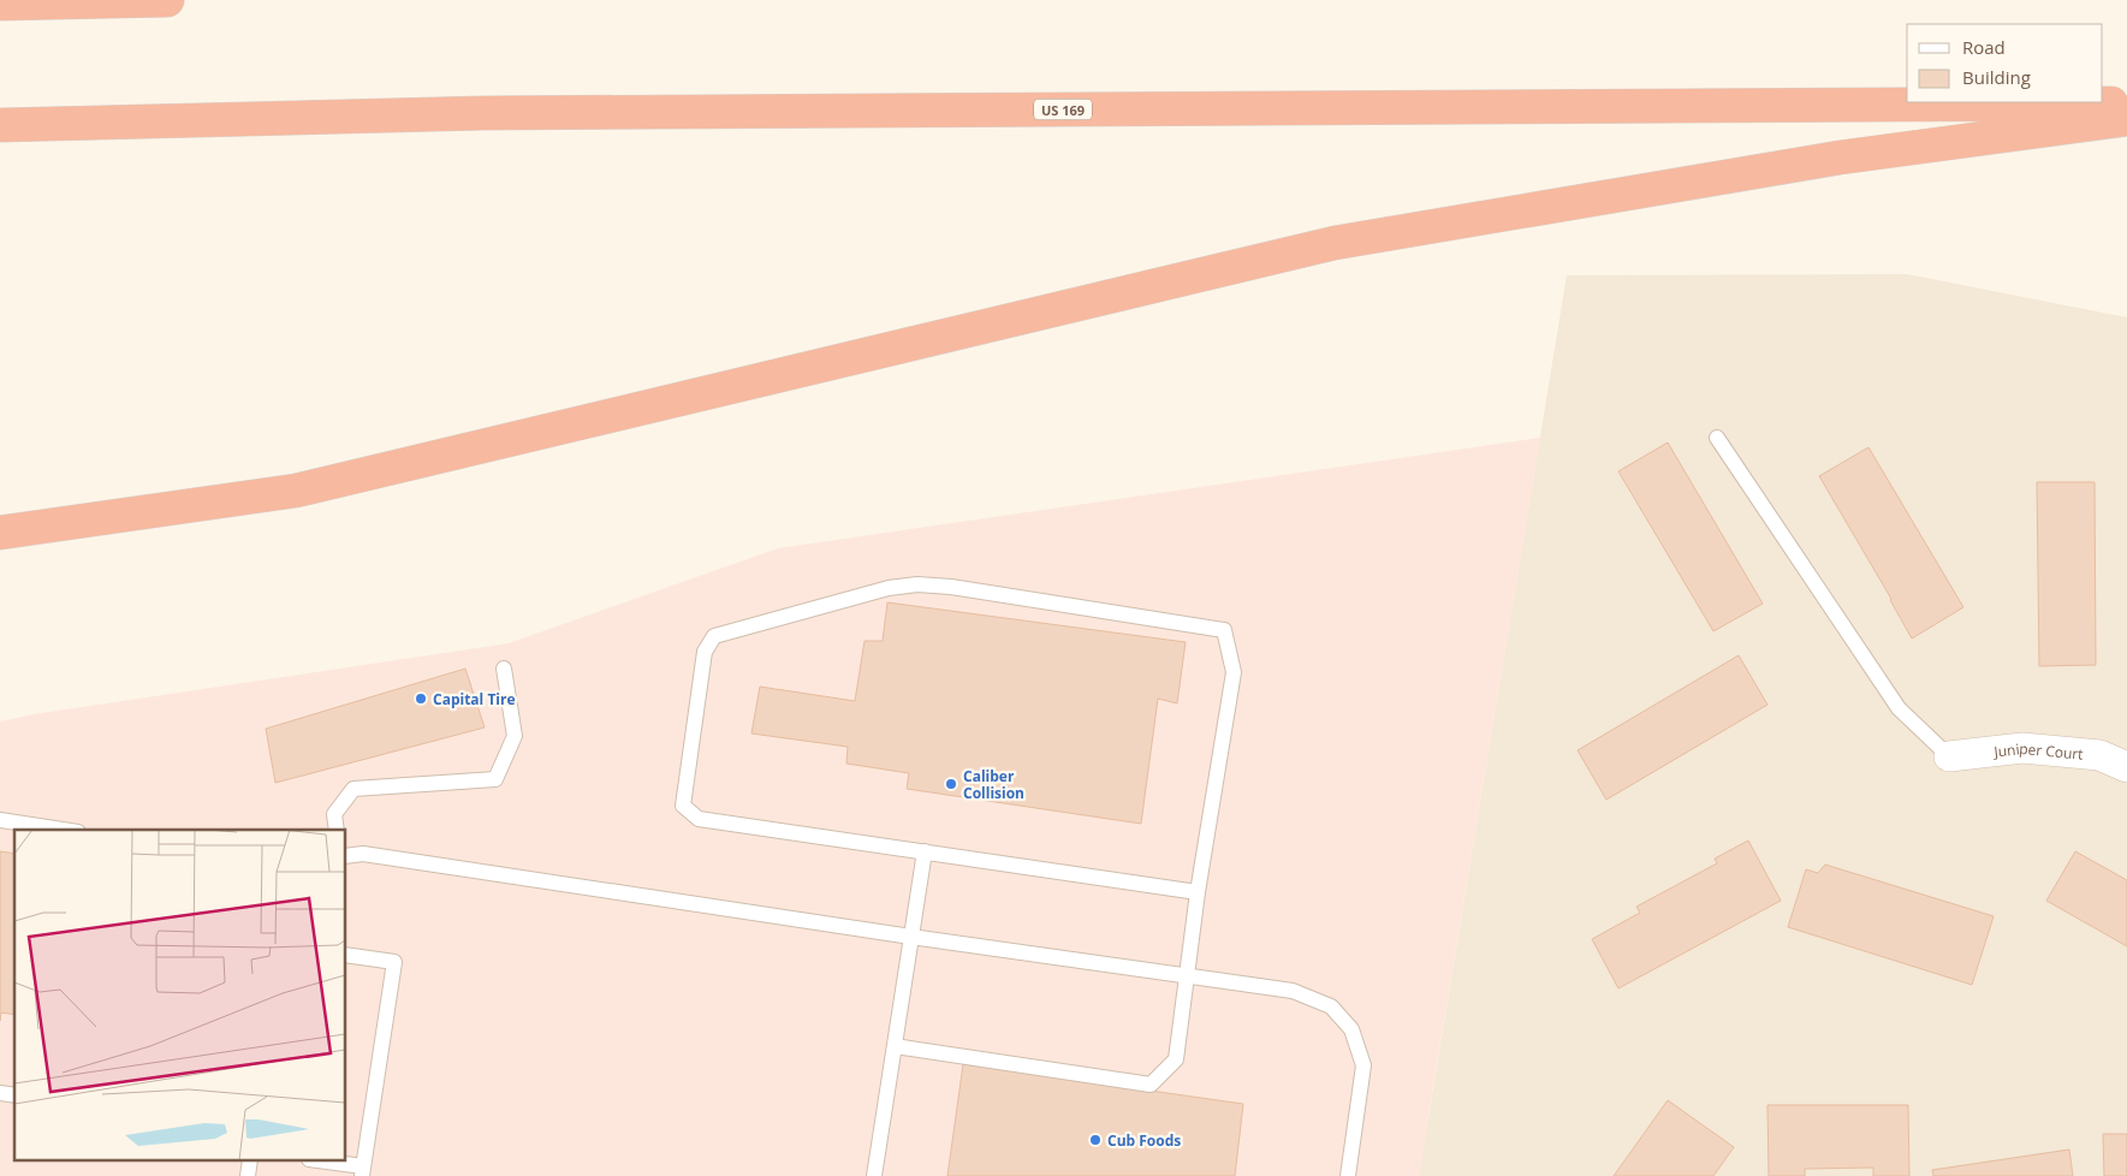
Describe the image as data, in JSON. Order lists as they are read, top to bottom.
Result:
{
  "streets": {
    "highway": ["US 169"],
    "street": ["Juniper Court"]
  },
  "places": ["Capital Tire", "Caliber Collision", "Cub Foods"],
  "legend": ["Road", "Building"]
}
